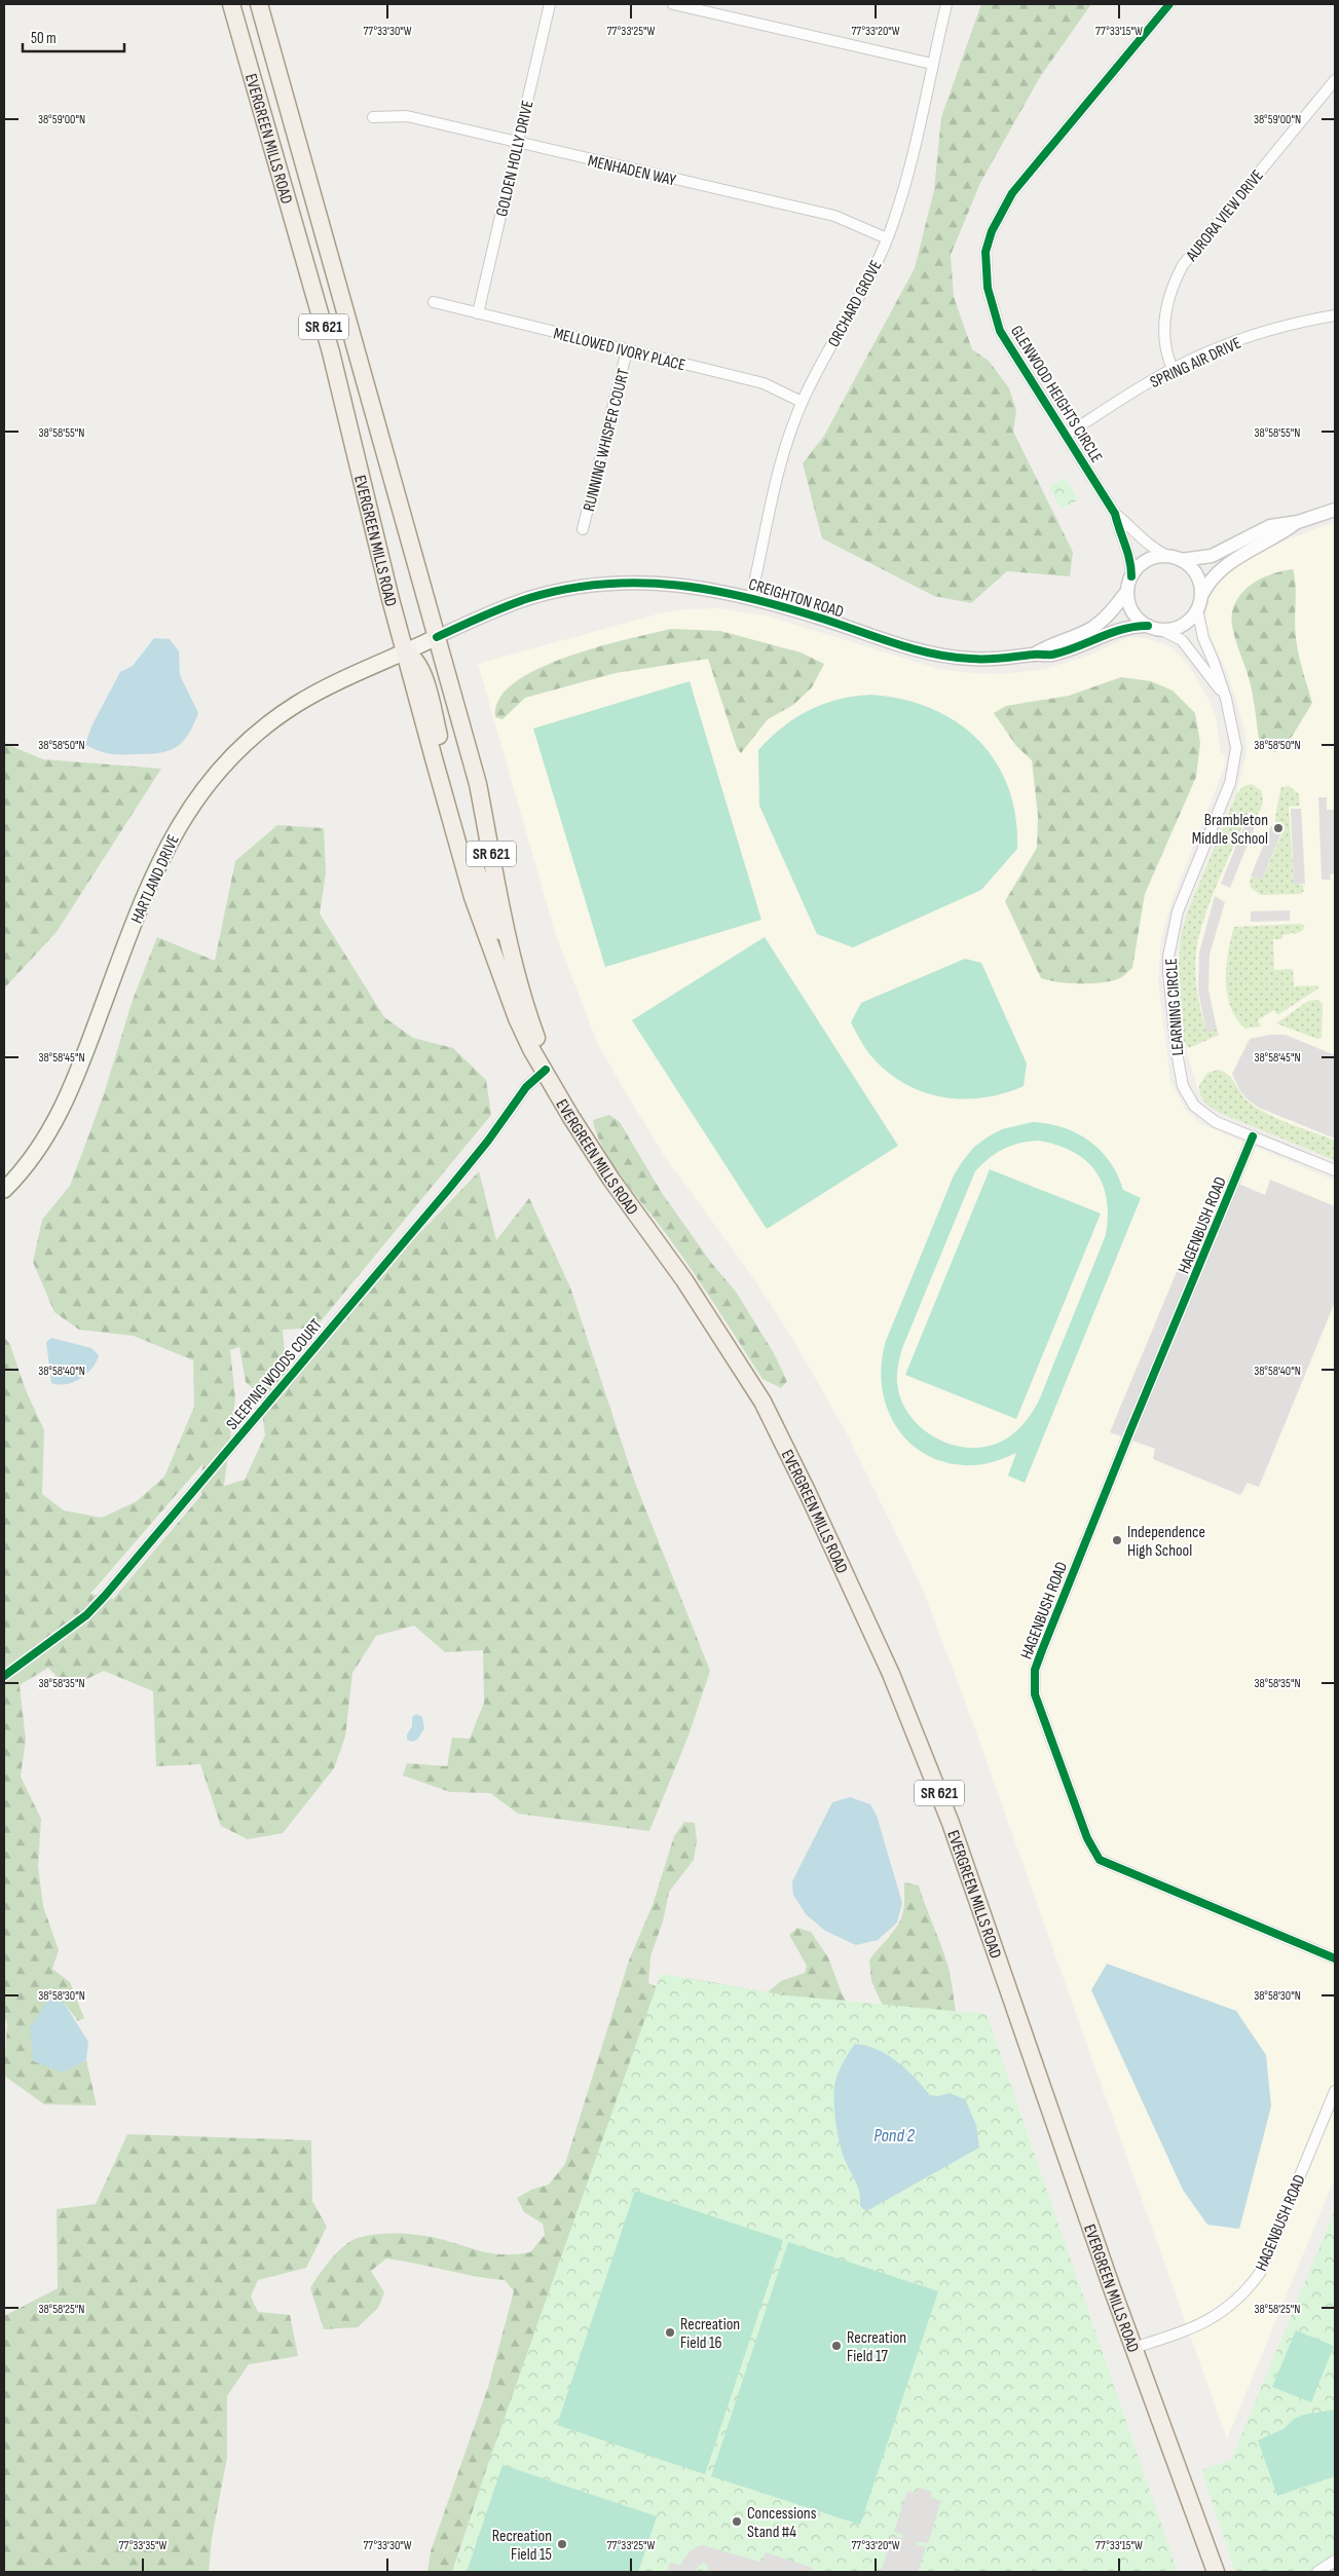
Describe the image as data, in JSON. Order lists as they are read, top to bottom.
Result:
{
  "streets": {
    "main road": ["EVERGREEN MILLS ROAD", "SR 621", "HARTLAND DRIVE"],
    "street": [
      "GOLDEN HOLLY DRIVE",
      "MENHADEN WAY",
      "AURORA VIEW DRIVE",
      "ORCHARD GROVE",
      "MELLOWED IVORY PLACE",
      "SPRING AIR DRIVE",
      "GLENWOOD HEIGHTS CIRCLE",
      "RUNNING WHISPER COURT",
      "CREIGHTON ROAD",
      "LEARNING CIRCLE",
      "HAGENBUSH ROAD",
      "SLEEPING WOODS COURT"
    ]
  },
  "crossings": [
    ["EVERGREEN MILLS ROAD", "CREIGHTON ROAD"],
    ["EVERGREEN MILLS ROAD", "HARTLAND DRIVE"],
    ["EVERGREEN MILLS ROAD", "HAGENBUSH ROAD"],
    ["EVERGREEN MILLS ROAD", "SLEEPING WOODS COURT"],
    ["GOLDEN HOLLY DRIVE", "MENHADEN WAY"],
    ["GOLDEN HOLLY DRIVE", "MELLOWED IVORY PLACE"],
    ["MENHADEN WAY", "ORCHARD GROVE"],
    ["AURORA VIEW DRIVE", "SPRING AIR DRIVE"],
    ["ORCHARD GROVE", "MELLOWED IVORY PLACE"],
    ["ORCHARD GROVE", "CREIGHTON ROAD"],
    ["MELLOWED IVORY PLACE", "RUNNING WHISPER COURT"],
    ["SPRING AIR DRIVE", "GLENWOOD HEIGHTS CIRCLE"],
    ["GLENWOOD HEIGHTS CIRCLE", "CREIGHTON ROAD"],
    ["GLENWOOD HEIGHTS CIRCLE", "LEARNING CIRCLE"],
    ["CREIGHTON ROAD", "HARTLAND DRIVE"],
    ["CREIGHTON ROAD", "LEARNING CIRCLE"],
    ["LEARNING CIRCLE", "HAGENBUSH ROAD"]
  ],
  "water": ["Pond 2"],
  "places": [
    "Brambleton Middle School",
    "Independence High School",
    "Recreation Field 16",
    "Recreation Field 17",
    "Concessions Stand #4",
    "Recreation Field 15"
  ],
  "scale_bar": "50 m",
  "coordinates": [
    "77°33'30\"W",
    "77°33'25\"W",
    "77°33'20\"W",
    "77°33'15\"W",
    "38°59'00\"N",
    "38°58'55\"N",
    "38°58'50\"N",
    "38°58'45\"N",
    "38°58'40\"N",
    "38°58'35\"N",
    "38°58'30\"N",
    "38°58'25\"N",
    "77°33'35\"W"
  ]
}
